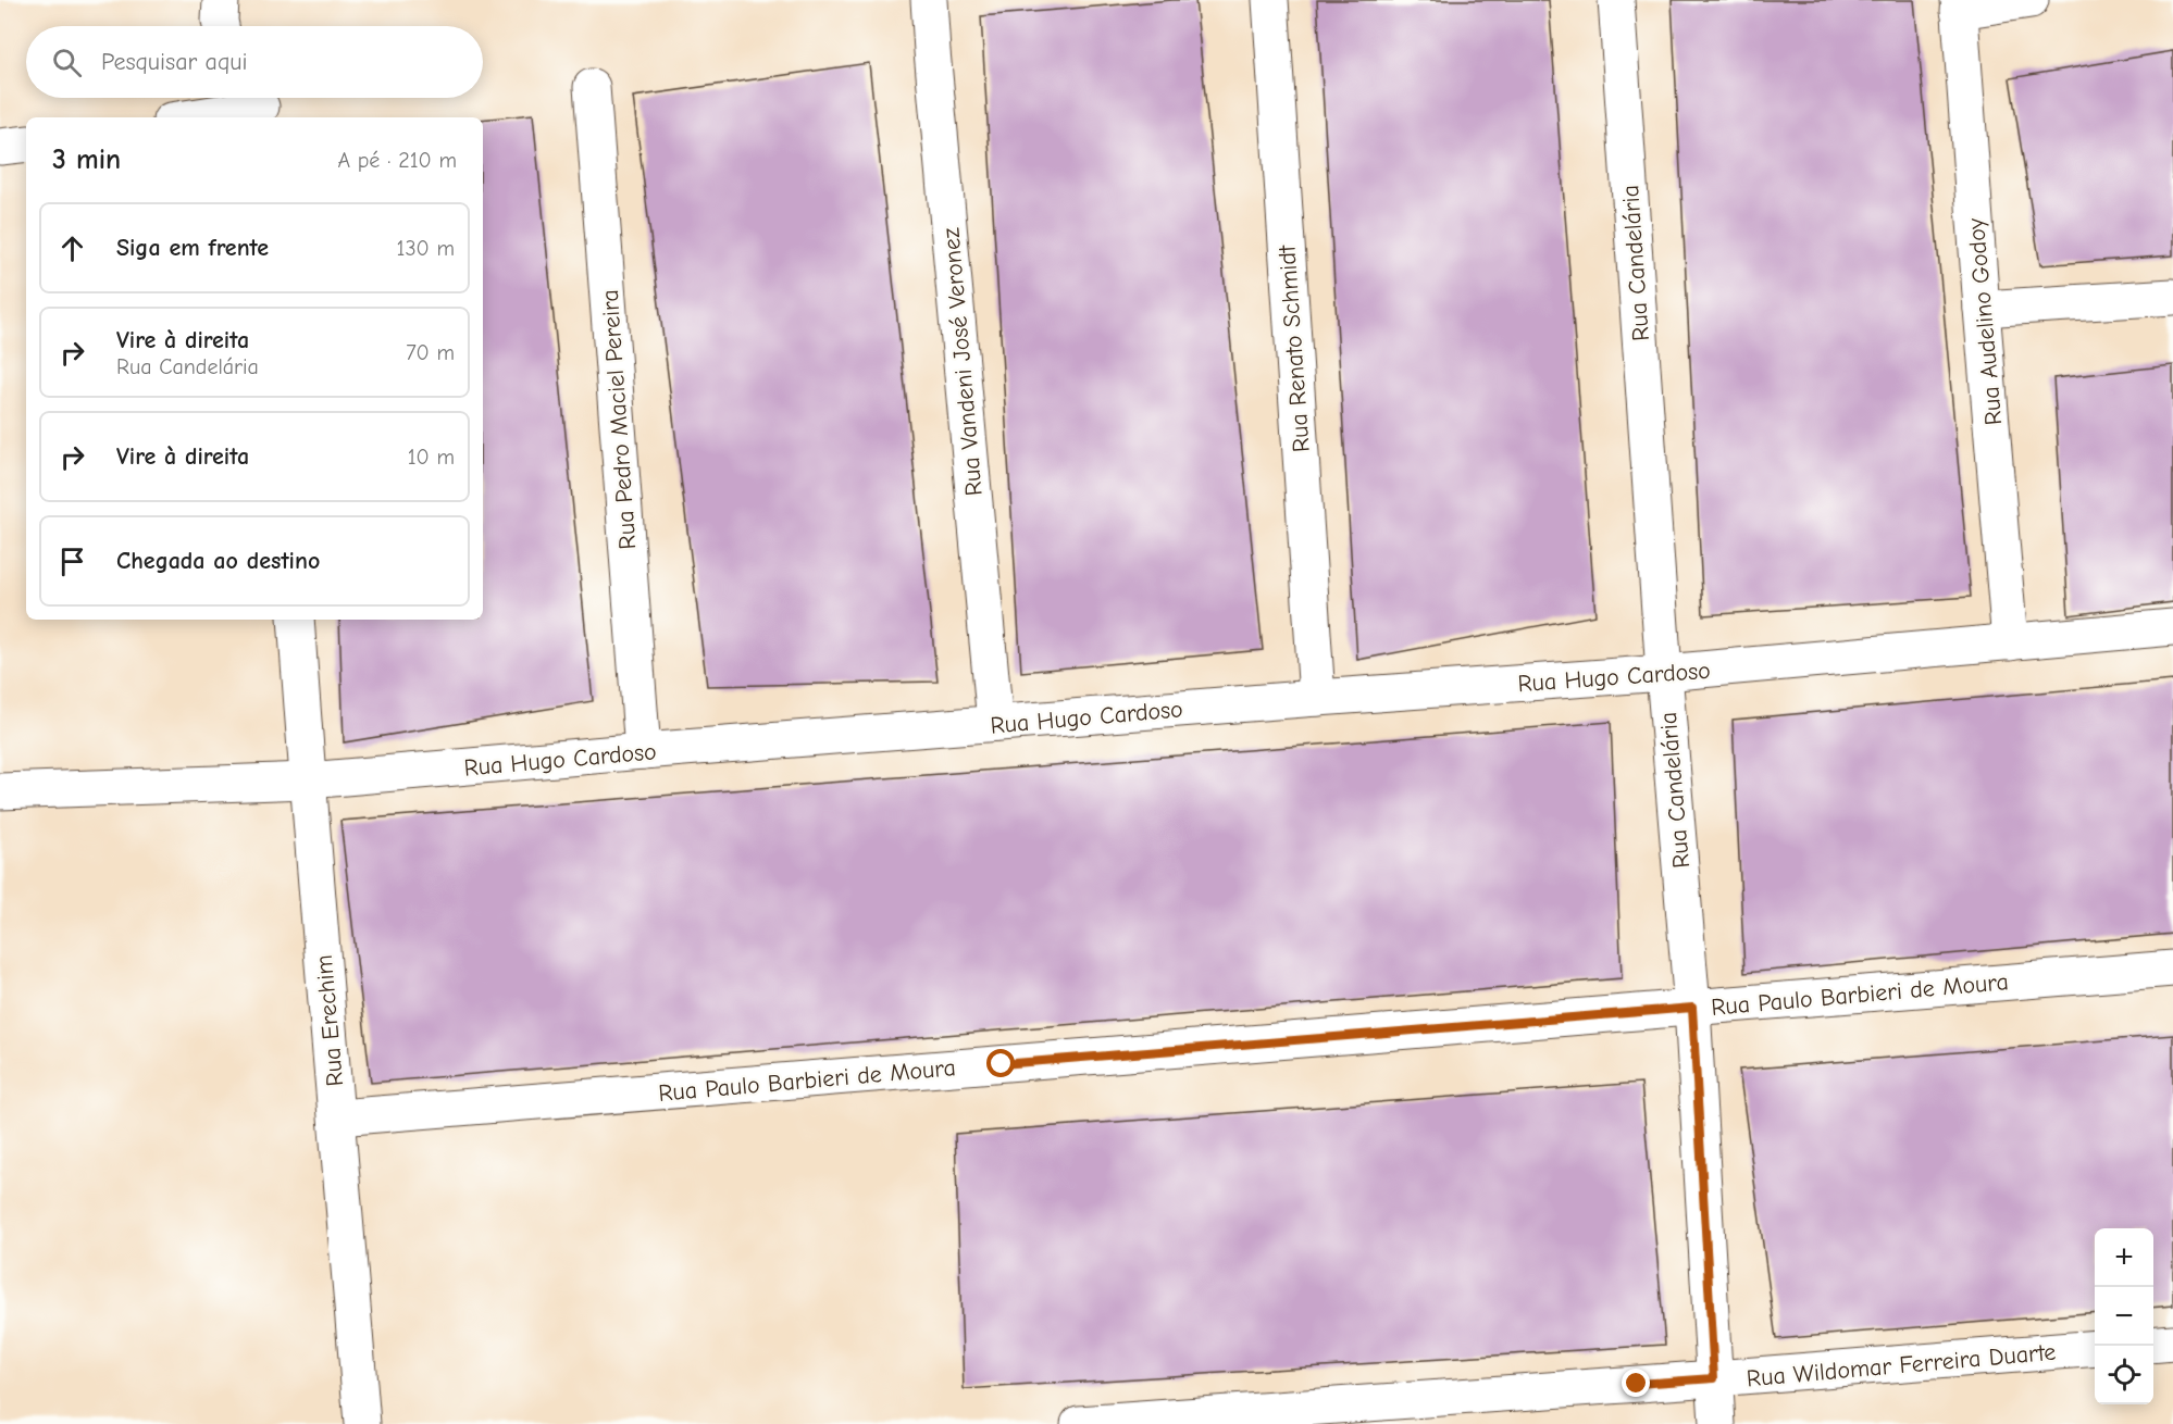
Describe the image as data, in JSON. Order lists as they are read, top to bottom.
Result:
{
  "streets": {
    "street": [
      "Rua Candelária",
      "Rua Audelino Godoy",
      "Rua Renato Schmidt",
      "Rua Vandeni José Veronez",
      "Rua Pedro Maciel Pereira",
      "Rua Hugo Cardoso",
      "Rua Paulo Barbieri de Moura",
      "Rua Erechim",
      "Rua Wildomar Ferreira Duarte"
    ]
  },
  "crossings": [
    ["Rua Candelária", "Rua Hugo Cardoso"],
    ["Rua Candelária", "Rua Paulo Barbieri de Moura"],
    ["Rua Candelária", "Rua Wildomar Ferreira Duarte"],
    ["Rua Audelino Godoy", "Rua Hugo Cardoso"],
    ["Rua Renato Schmidt", "Rua Hugo Cardoso"],
    ["Rua Vandeni José Veronez", "Rua Hugo Cardoso"],
    ["Rua Pedro Maciel Pereira", "Rua Hugo Cardoso"],
    ["Rua Hugo Cardoso", "Rua Erechim"],
    ["Rua Paulo Barbieri de Moura", "Rua Erechim"]
  ],
  "page": {
    "search": "Pesquisar aqui",
    "heading": ["3 min", "A pé · 210 m"],
    "list": [
      ["Siga em frente", "130 m"],
      ["Vire à direita", "Rua Candelária", "70 m"],
      ["Vire à direita", "10 m"],
      "Chegada ao destino"
    ],
    "map_buttons": ["+", "−"]
  }
}
